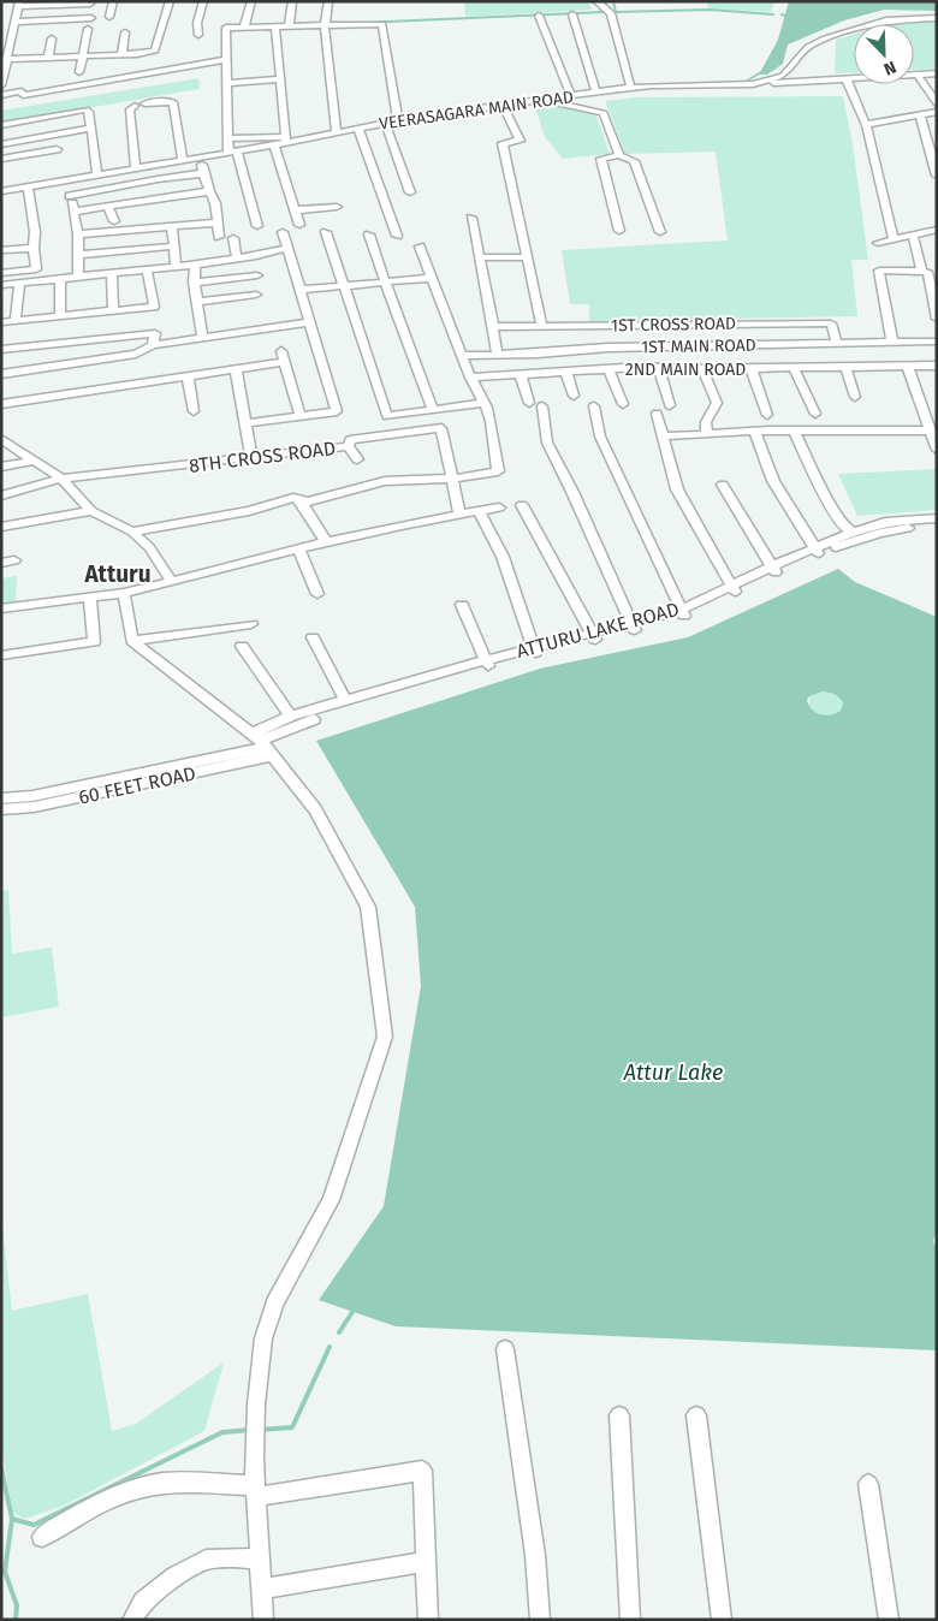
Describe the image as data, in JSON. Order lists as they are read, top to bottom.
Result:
{
  "streets": {
    "street": [
      "VEERASAGARA MAIN ROAD",
      "1ST CROSS ROAD",
      "1ST MAIN ROAD",
      "2ND MAIN ROAD",
      "8TH CROSS ROAD",
      "ATTURU LAKE ROAD",
      "60 FEET ROAD"
    ]
  },
  "crossings": [
    ["1ST CROSS ROAD", "1ST MAIN ROAD"],
    ["ATTURU LAKE ROAD", "60 FEET ROAD"]
  ],
  "districts": ["Atturu"],
  "water": ["Attur Lake"],
  "north": "bottom right"
}
